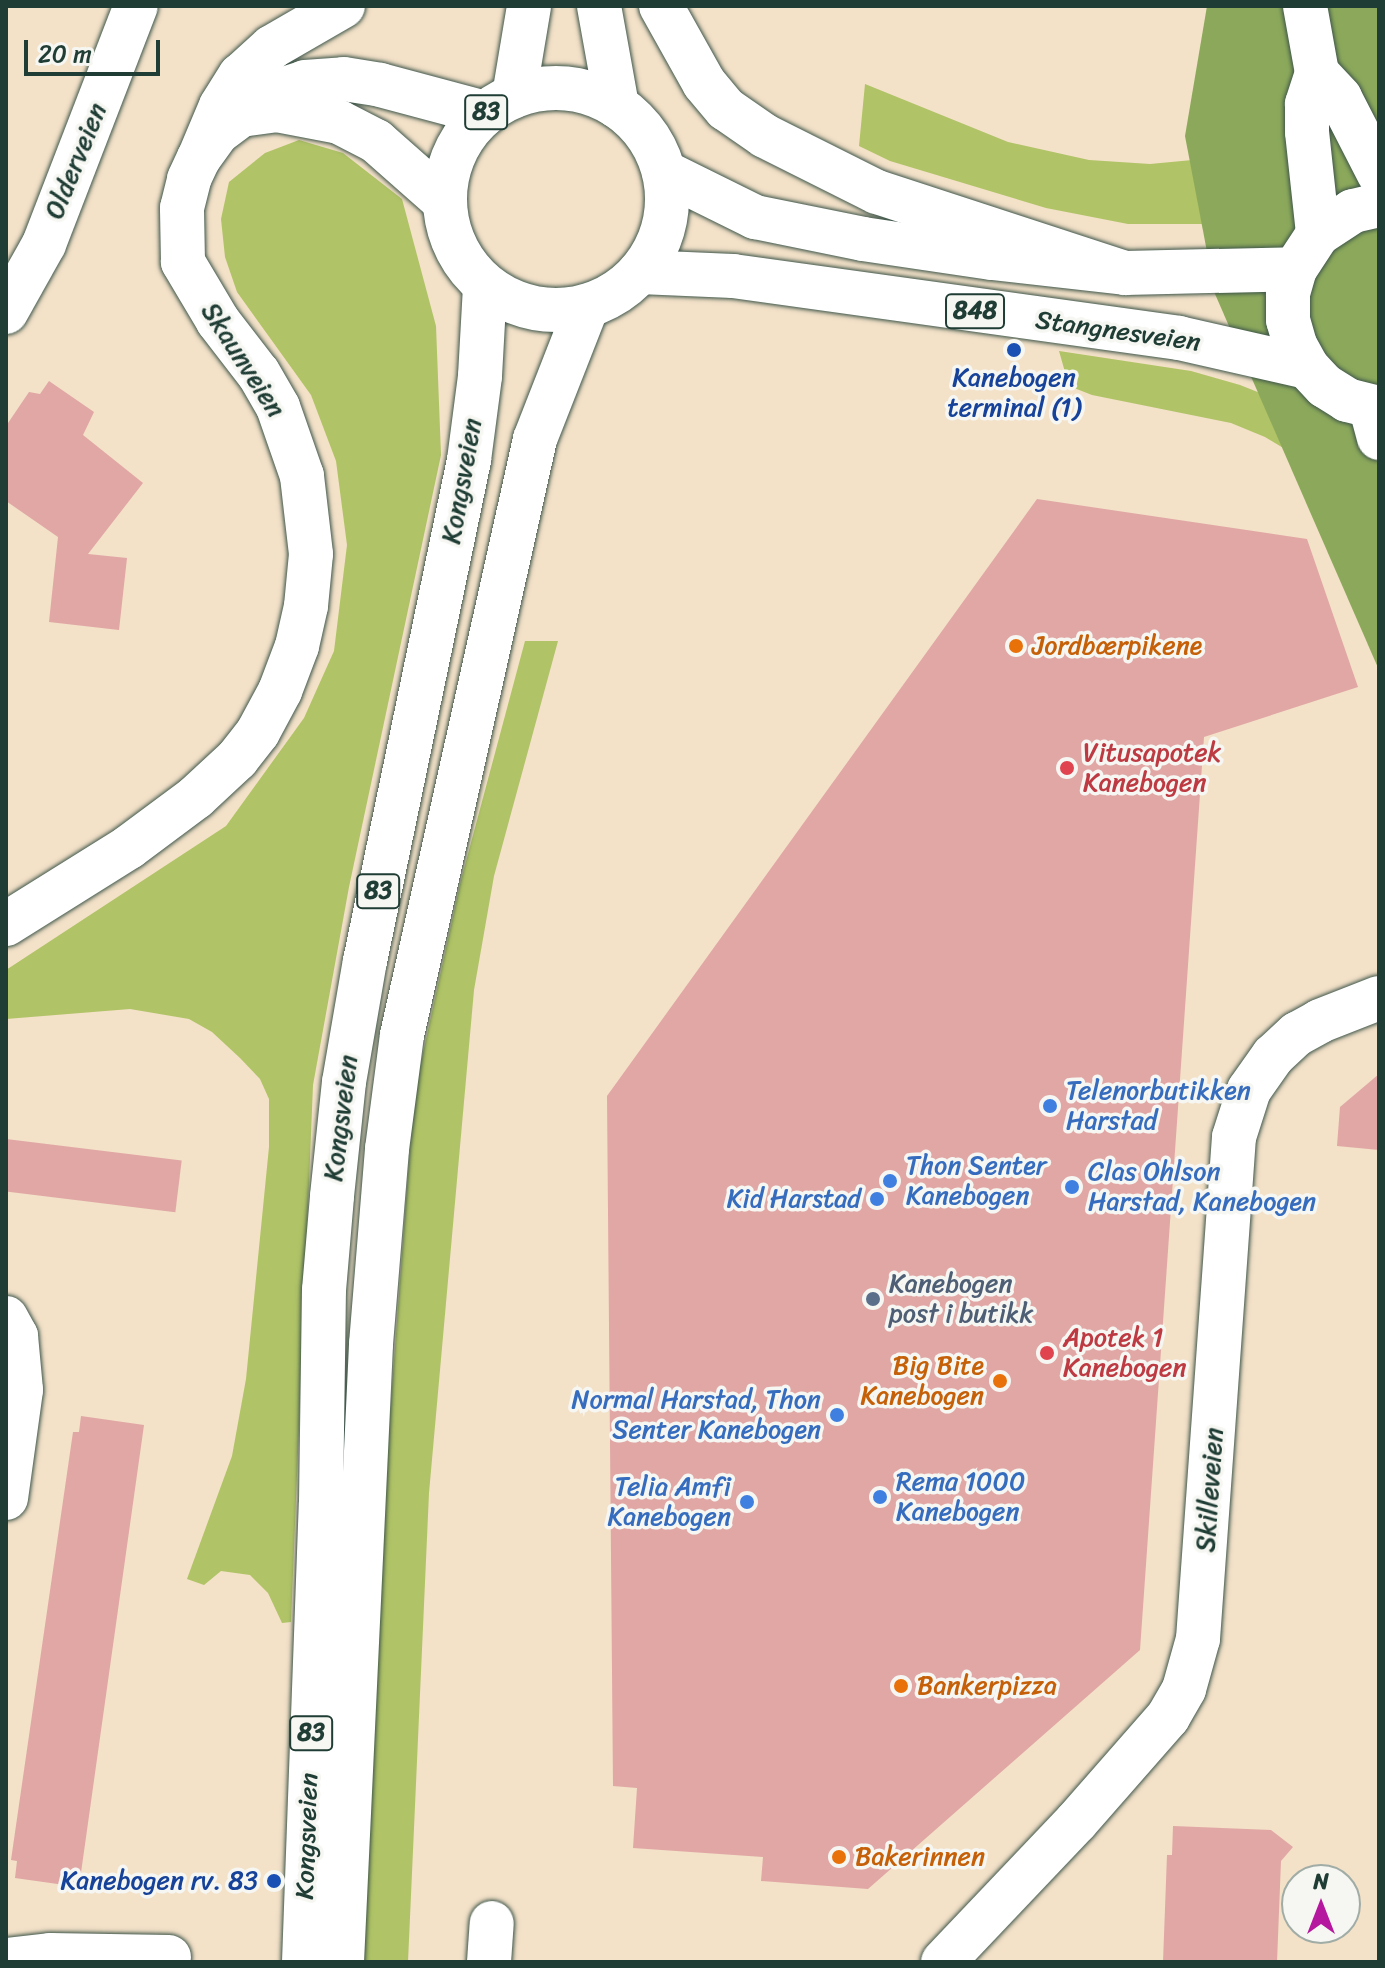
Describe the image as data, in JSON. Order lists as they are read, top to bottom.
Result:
{
  "streets": {
    "main road": [
      "83",
      "Olderveien",
      "848",
      "Stangnesveien",
      "Skaunveien",
      "Kongsveien",
      "Skilleveien"
    ]
  },
  "crossings": [
    ["83", "848"],
    ["83", "Stangnesveien"],
    ["83", "Skaunveien"],
    ["83", "Kongsveien"],
    ["848", "Stangnesveien"],
    ["848", "Skaunveien"],
    ["848", "Kongsveien"],
    ["Stangnesveien", "Skaunveien"],
    ["Stangnesveien", "Kongsveien"],
    ["Skaunveien", "Kongsveien"]
  ],
  "places": [
    "Kanebogen terminal (1)",
    "Jordbærpikene",
    "Vitusapotek Kanebogen",
    "Telenorbutikken Harstad",
    "Thon Senter Kanebogen",
    "Clas Ohlson Harstad, Kanebogen",
    "Kid Harstad",
    "Kanebogen post i butikk",
    "Apotek 1 Kanebogen",
    "Big Bite Kanebogen",
    "Normal Harstad, Thon Senter Kanebogen",
    "Rema 1000 Kanebogen",
    "Telia Amfi Kanebogen",
    "Bankerpizza",
    "Bakerinnen",
    "Kanebogen rv. 83"
  ],
  "scale_bar": "20 m",
  "north": "top"
}
